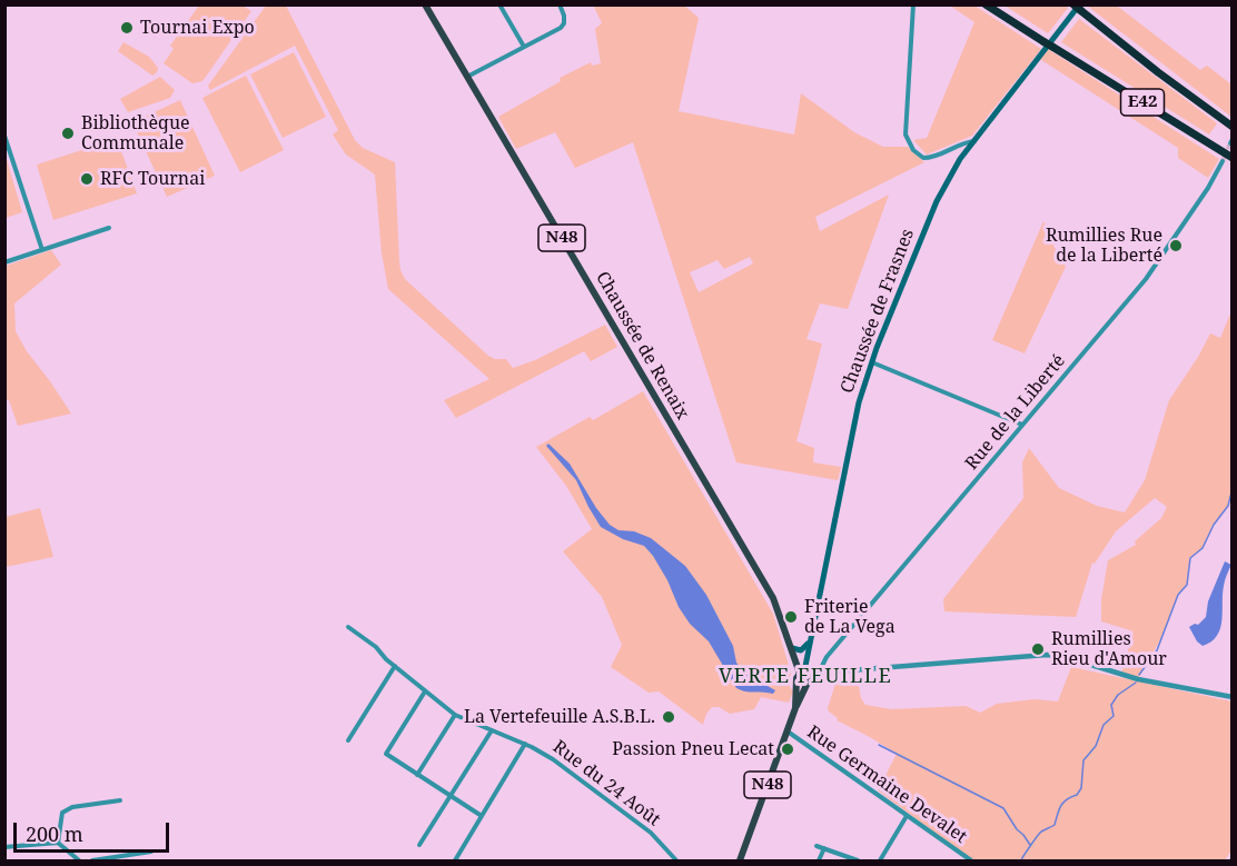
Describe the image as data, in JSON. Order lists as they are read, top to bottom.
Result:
{
  "streets": {
    "highway": ["E42"],
    "main road": ["N48", "Chaussée de Frasnes", "Chaussée de Renaix"],
    "street": ["Rue de la Liberté", "Rue du 24 Août", "Rue Germaine Devalet"]
  },
  "crossings": [
    ["E42", "Chaussée de Frasnes"],
    ["N48", "Chaussée de Frasnes"],
    ["N48", "Chaussée de Renaix"],
    ["N48", "Rue Germaine Devalet"],
    ["Chaussée de Frasnes", "Chaussée de Renaix"]
  ],
  "districts": ["VERTE FEUILLE"],
  "places": [
    "Tournai Expo",
    "Bibliothèque Communale",
    "RFC Tournai",
    "Rumillies Rue de la Liberté",
    "Friterie de La Vega",
    "Rumillies Rieu d'Amour",
    "La Vertefeuille A.S.B.L.",
    "Passion Pneu Lecat"
  ],
  "scale_bar": "200 m"
}
